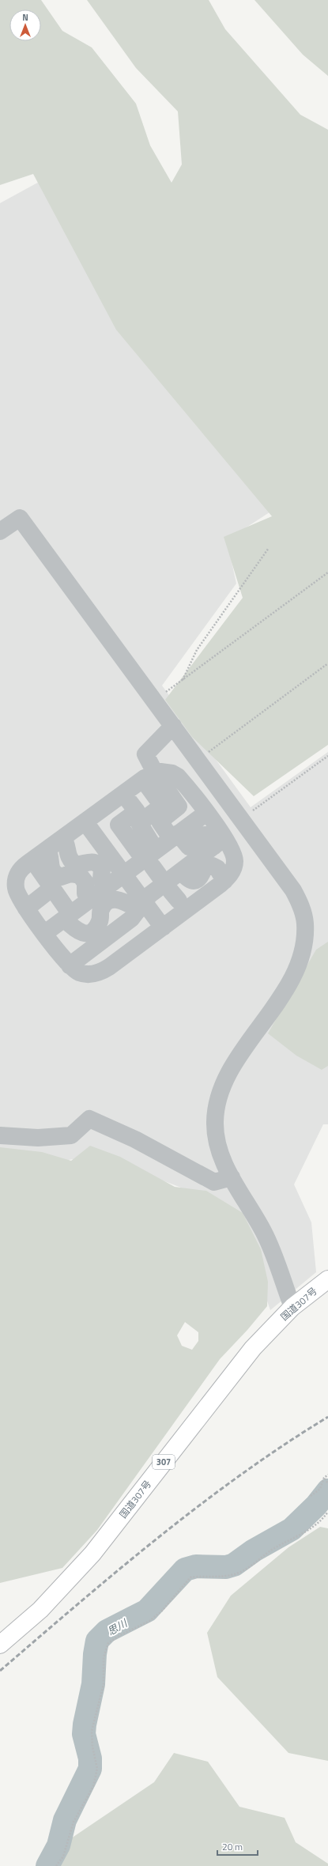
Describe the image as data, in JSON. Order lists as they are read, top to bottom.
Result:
{
  "streets": {
    "highway": ["国道307号", "307"]
  },
  "water": ["思川"],
  "scale_bar": "20 m",
  "north": "top"
}
